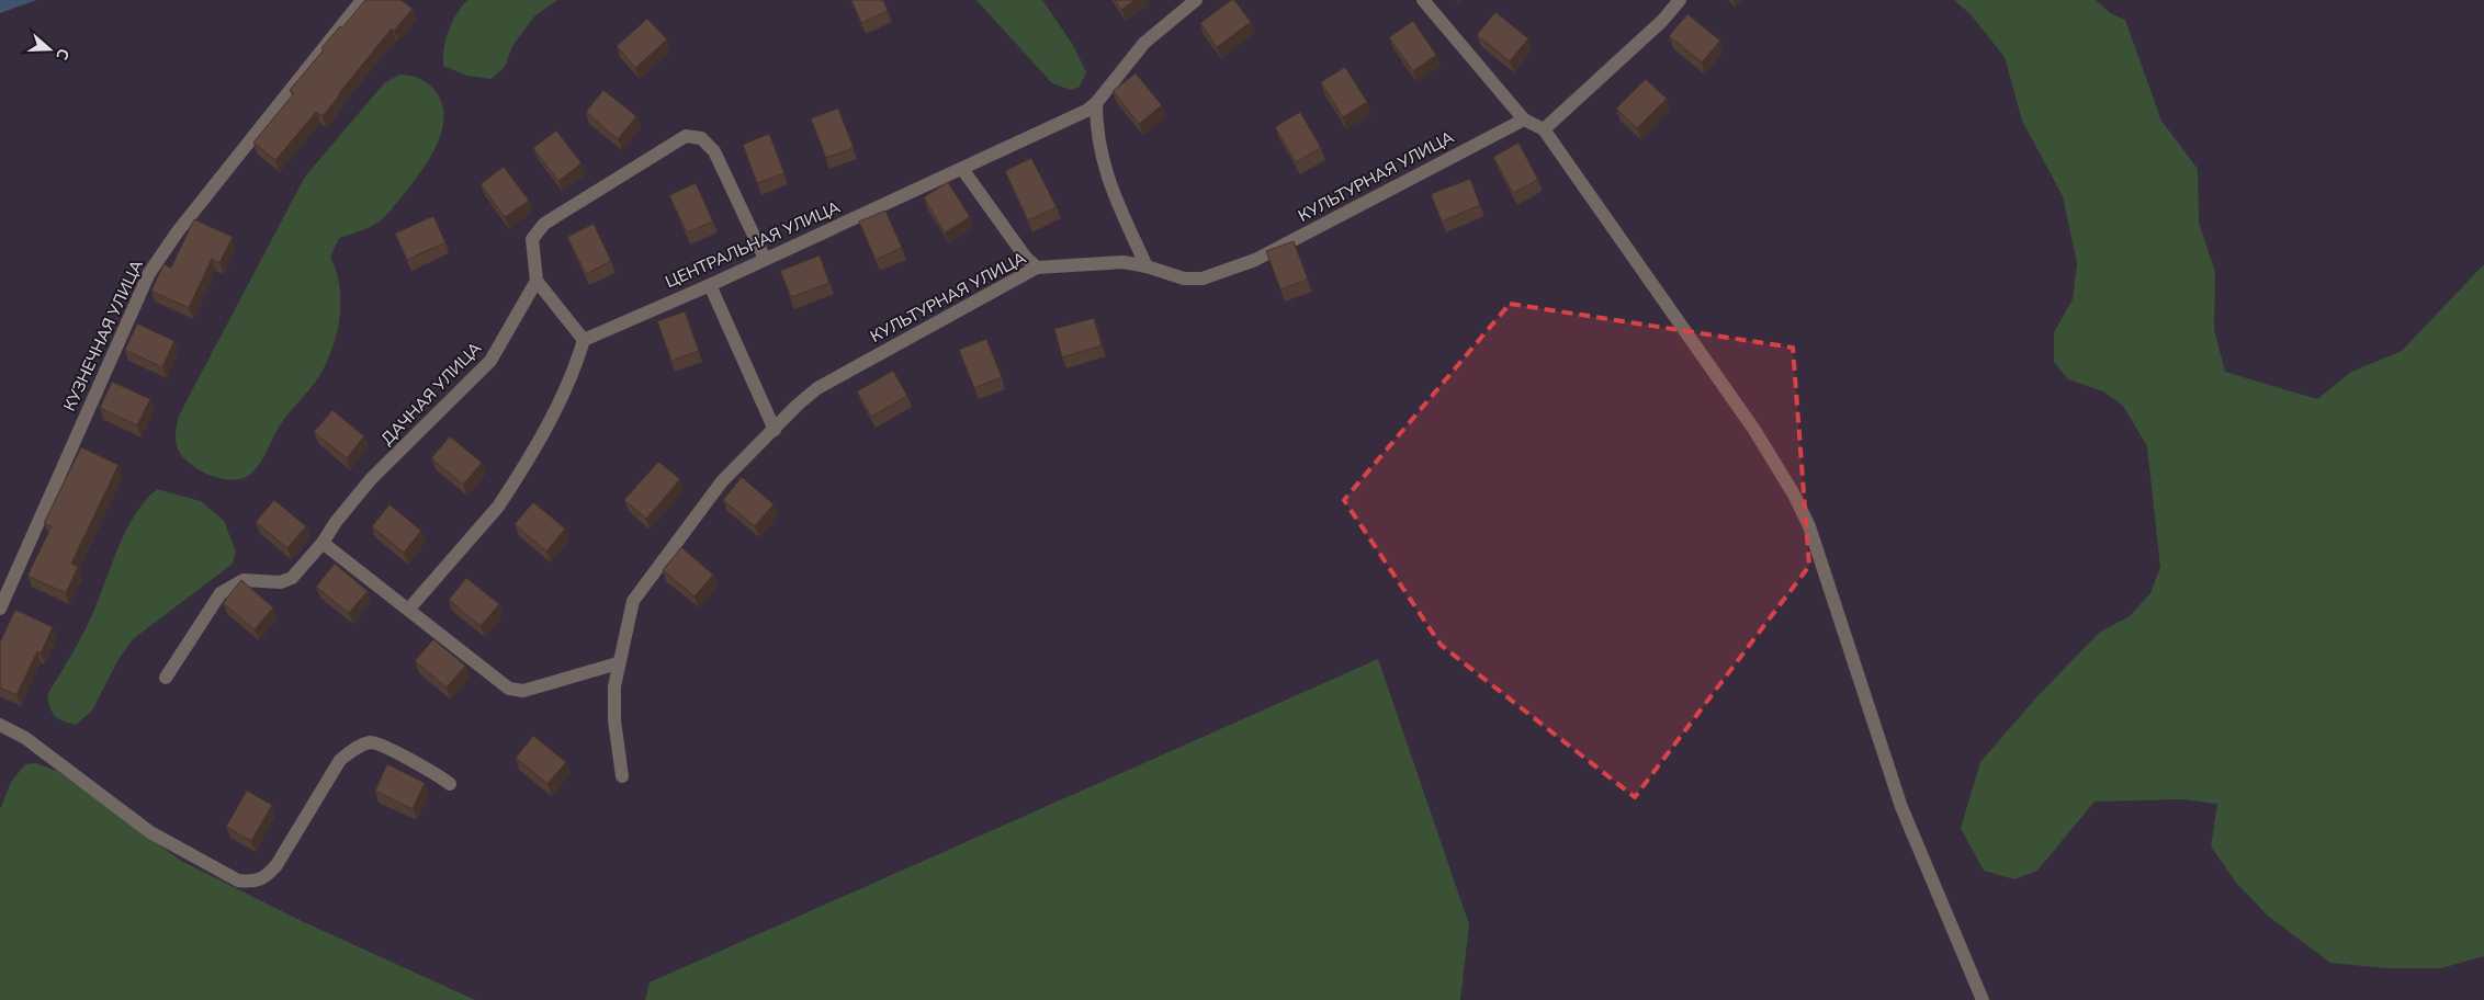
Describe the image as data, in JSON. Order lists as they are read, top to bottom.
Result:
{
  "streets": {
    "street": [
      "КУЛЬТУРНАЯ УЛИЦА",
      "ЦЕНТРАЛЬНАЯ УЛИЦА",
      "КУЗНЕЧНАЯ УЛИЦА",
      "ДАЧНАЯ УЛИЦА"
    ]
  },
  "north": "right"
}
